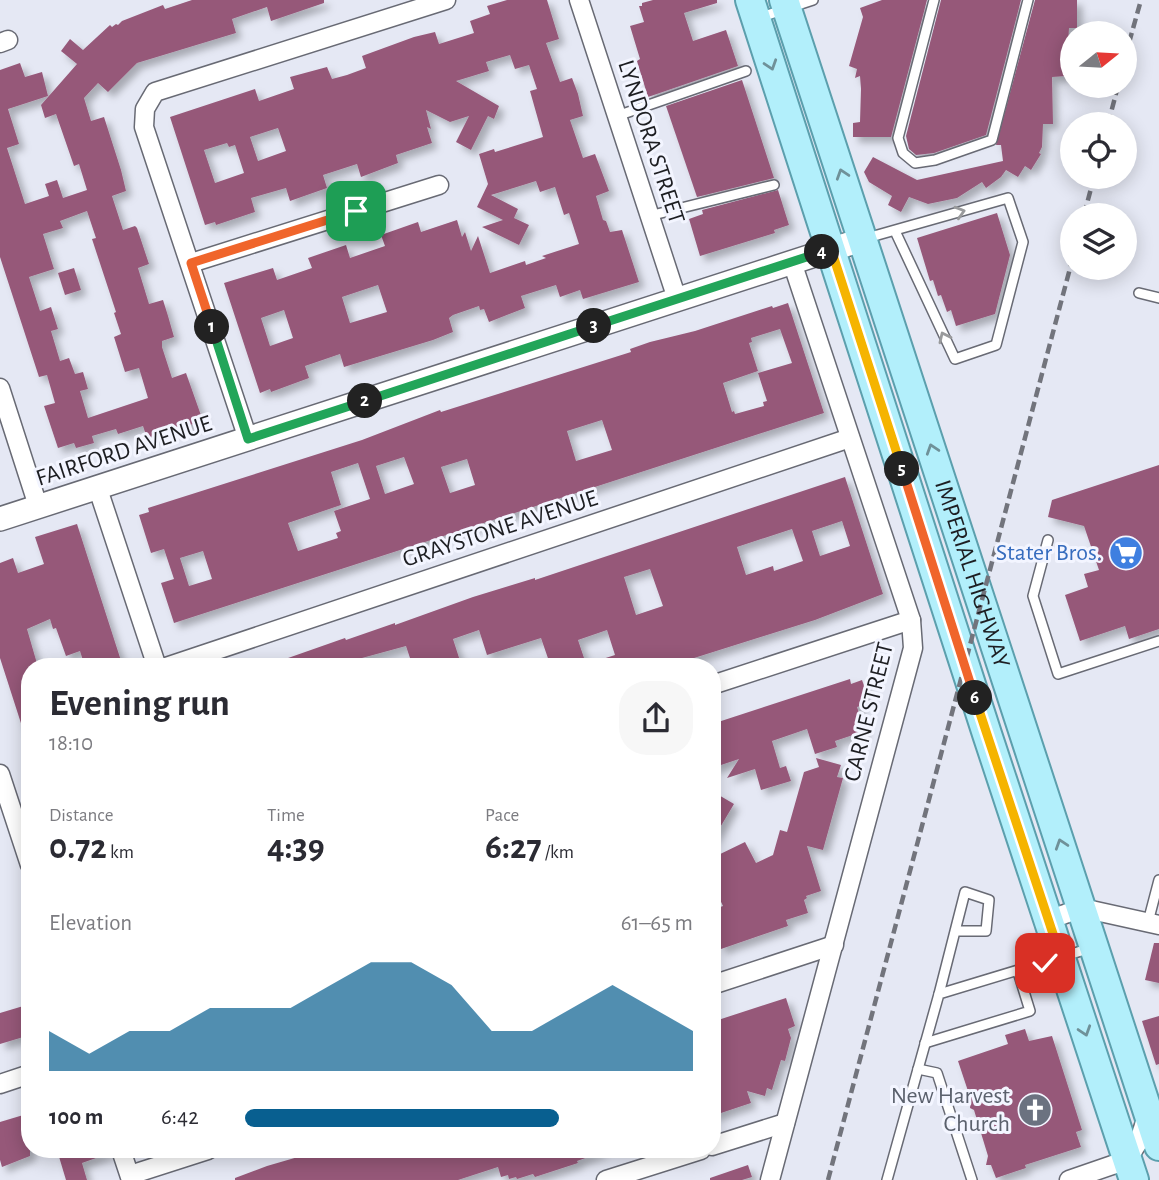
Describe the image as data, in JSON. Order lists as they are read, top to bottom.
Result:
{
  "streets": {
    "main road": ["IMPERIAL HIGHWAY"],
    "street": [
      "LYNDORA STREET",
      "FAIRFORD AVENUE",
      "GRAYSTONE AVENUE",
      "CARNE STREET"
    ]
  },
  "crossings": [
    ["LYNDORA STREET", "FAIRFORD AVENUE"],
    ["FAIRFORD AVENUE", "IMPERIAL HIGHWAY"],
    ["FAIRFORD AVENUE", "CARNE STREET"],
    ["GRAYSTONE AVENUE", "CARNE STREET"]
  ],
  "places": {
    "supermarket": ["Stater Bros."],
    "church": ["New Harvest Church"]
  },
  "north": "right",
  "page": {
    "pins": [
      "4",
      "3",
      "1",
      "2",
      "5",
      "6"
    ],
    "heading": ["Evening run", "18:10"],
    "stats": [
      ["Distance", "0.72 km"],
      ["Time", "4:39"],
      ["Pace", "6:27 /km"]
    ],
    "chart": ["Elevation", "61–65 m"],
    "list": [
      {
        "name": "100 m",
        "note": "6:42"
      }
    ]
  }
}
